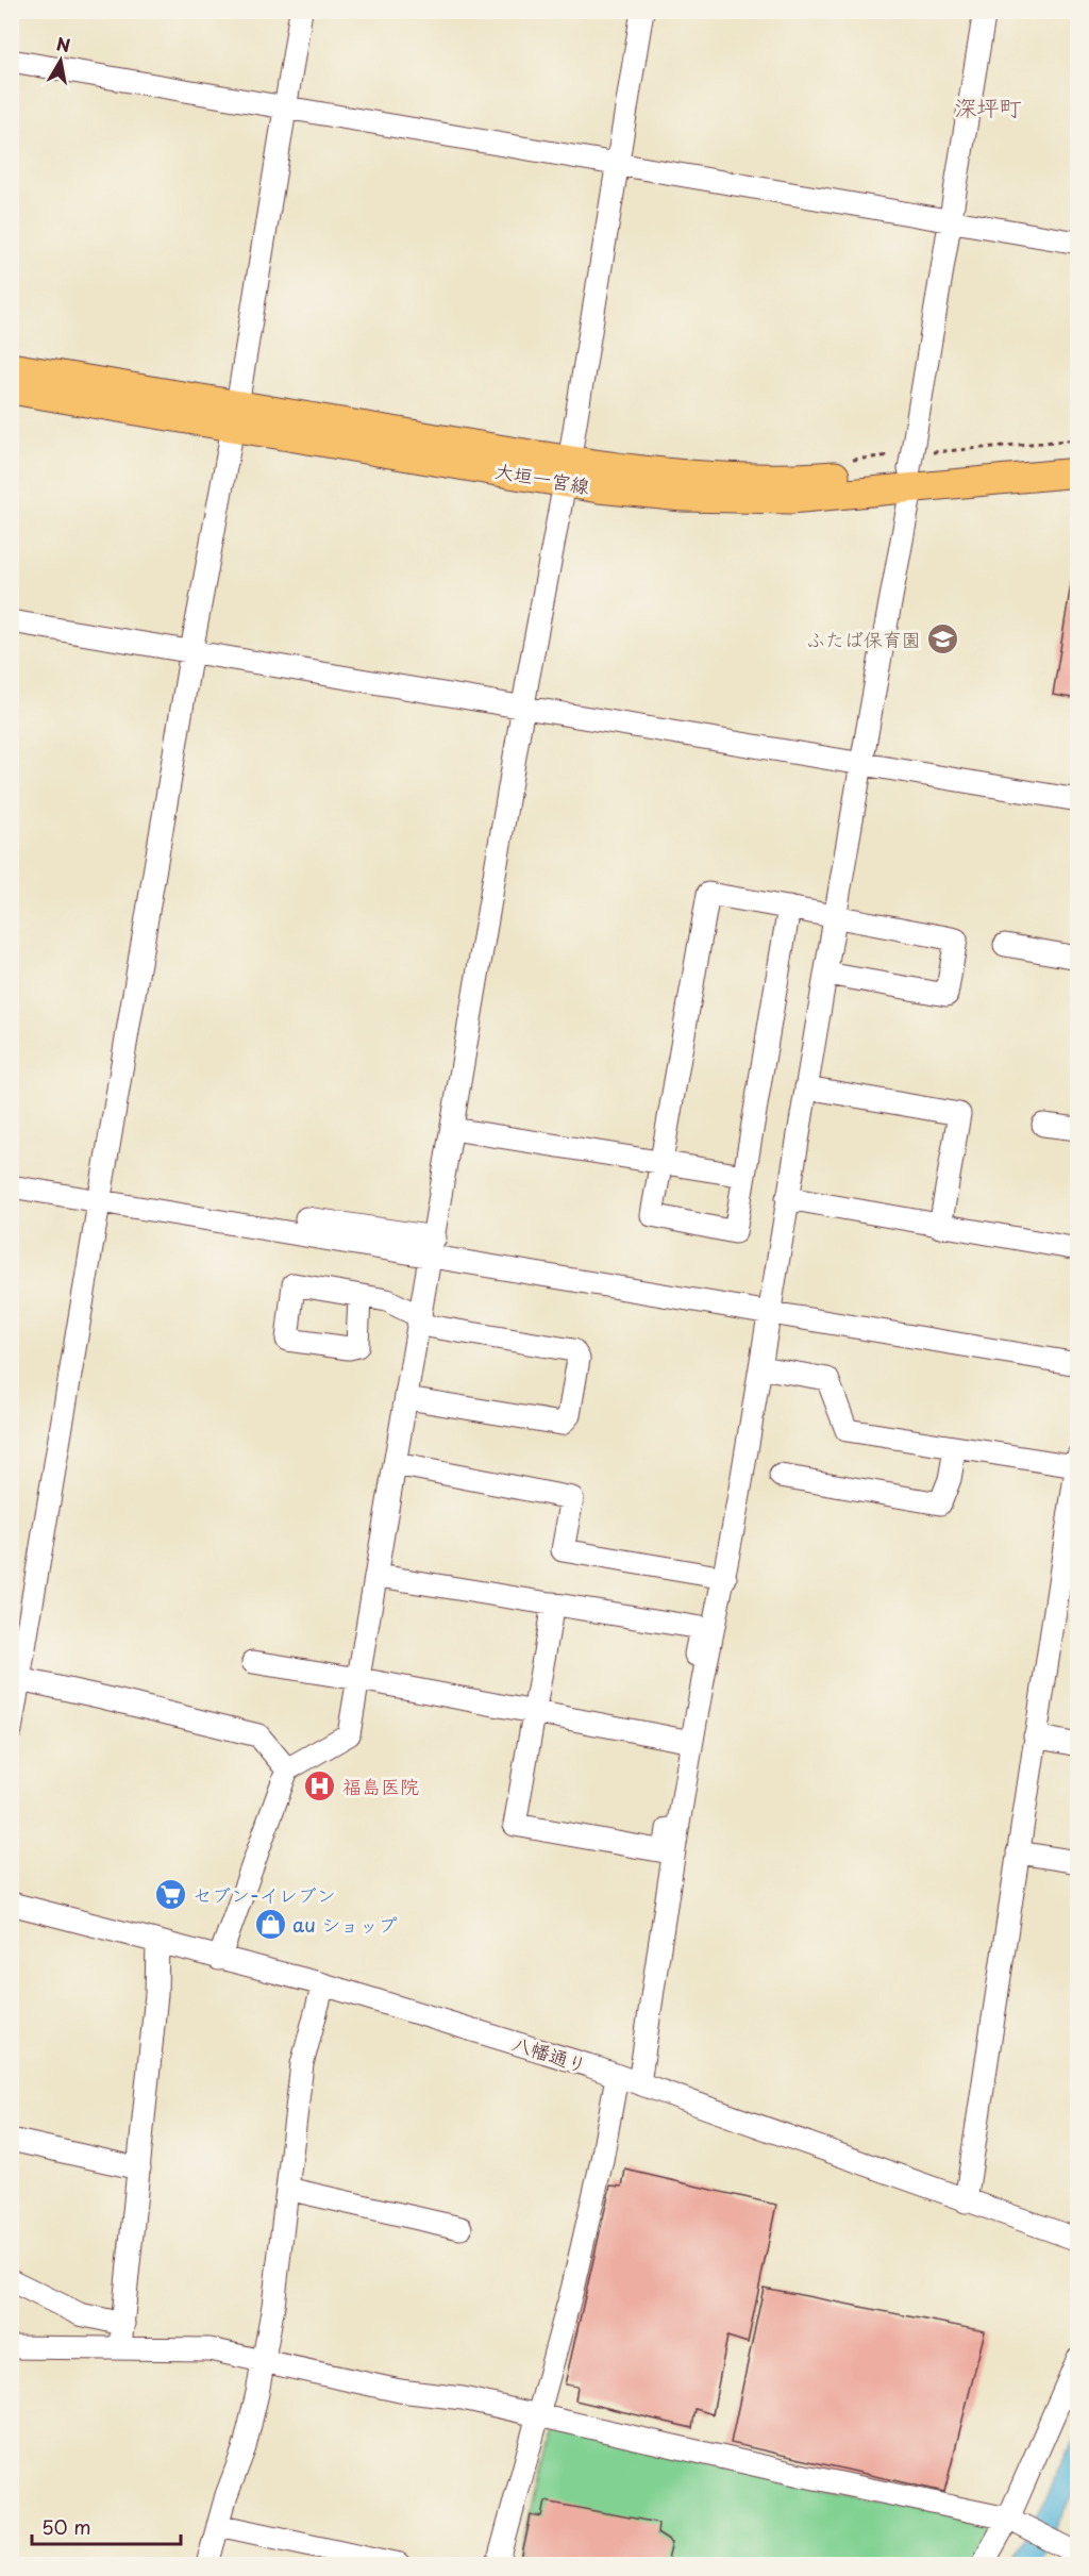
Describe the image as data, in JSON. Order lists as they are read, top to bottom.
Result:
{
  "streets": {
    "main road": ["大垣一宮線"],
    "street": ["八幡通り"]
  },
  "districts": ["深坪町"],
  "places": {
    "school or university": ["ふたば保育園"],
    "hospital": ["福島医院"],
    "supermarket": ["セブン-イレブン"],
    "shop": ["au ショップ"]
  },
  "scale_bar": "50 m",
  "north": "top"
}
